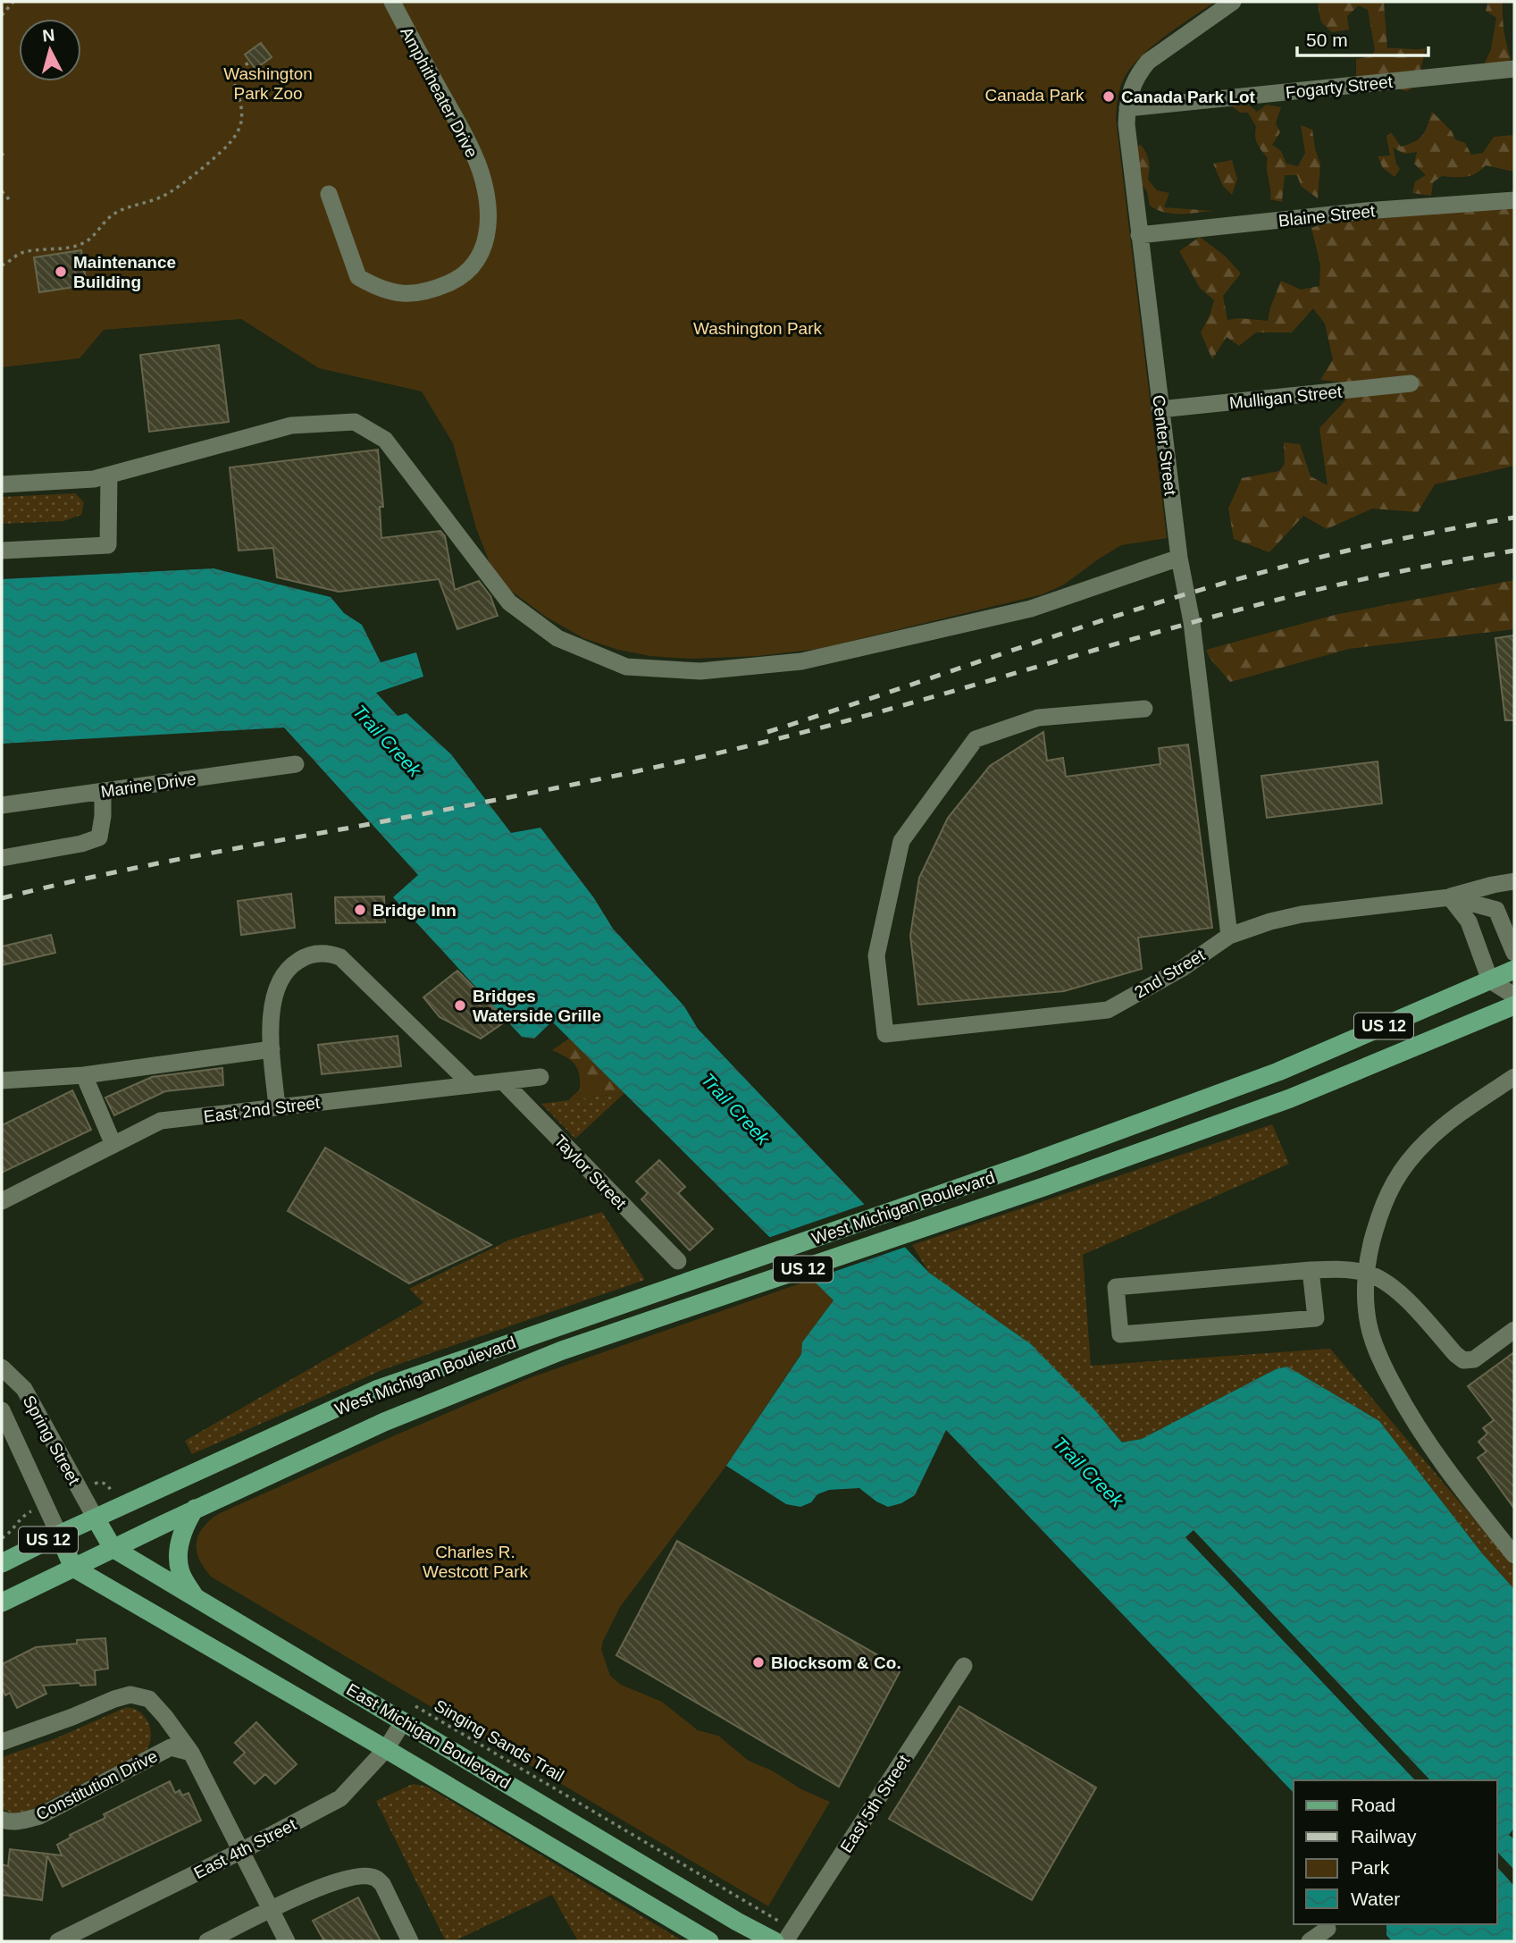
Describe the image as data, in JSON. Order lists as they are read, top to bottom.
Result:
{
  "streets": {
    "main road": ["US 12", "West Michigan Boulevard", "East Michigan Boulevard"],
    "street": [
      "Fogarty Street",
      "Amphitheater Drive",
      "Blaine Street",
      "Mulligan Street",
      "Center Street",
      "Marine Drive",
      "2nd Street",
      "East 2nd Street",
      "Taylor Street",
      "Spring Street",
      "Constitution Drive",
      "East 5th Street",
      "East 4th Street"
    ],
    "path": ["Singing Sands Trail"]
  },
  "crossings": [
    ["Fogarty Street", "Center Street"],
    ["Blaine Street", "Center Street"],
    ["Mulligan Street", "Center Street"],
    ["Center Street", "2nd Street"],
    ["US 12", "West Michigan Boulevard"],
    ["US 12", "Spring Street"],
    ["US 12", "East Michigan Boulevard"],
    ["East 2nd Street", "Taylor Street"],
    ["West Michigan Boulevard", "Spring Street"],
    ["West Michigan Boulevard", "East Michigan Boulevard"],
    ["Spring Street", "East Michigan Boulevard"],
    ["East Michigan Boulevard", "Singing Sands Trail"],
    ["East Michigan Boulevard", "East 4th Street"],
    ["Singing Sands Trail", "East 5th Street"],
    ["Singing Sands Trail", "East 4th Street"]
  ],
  "water": ["Trail Creek"],
  "parks": [
    "Washington Park Zoo",
    "Canada Park",
    "Washington Park",
    "Charles R. Westcott Park"
  ],
  "places": [
    "Canada Park Lot",
    "Maintenance Building",
    "Bridge Inn",
    "Bridges Waterside Grille",
    "Blocksom & Co."
  ],
  "legend": [
    "Road",
    "Railway",
    "Park",
    "Water"
  ],
  "scale_bar": "50 m",
  "north": "top"
}
